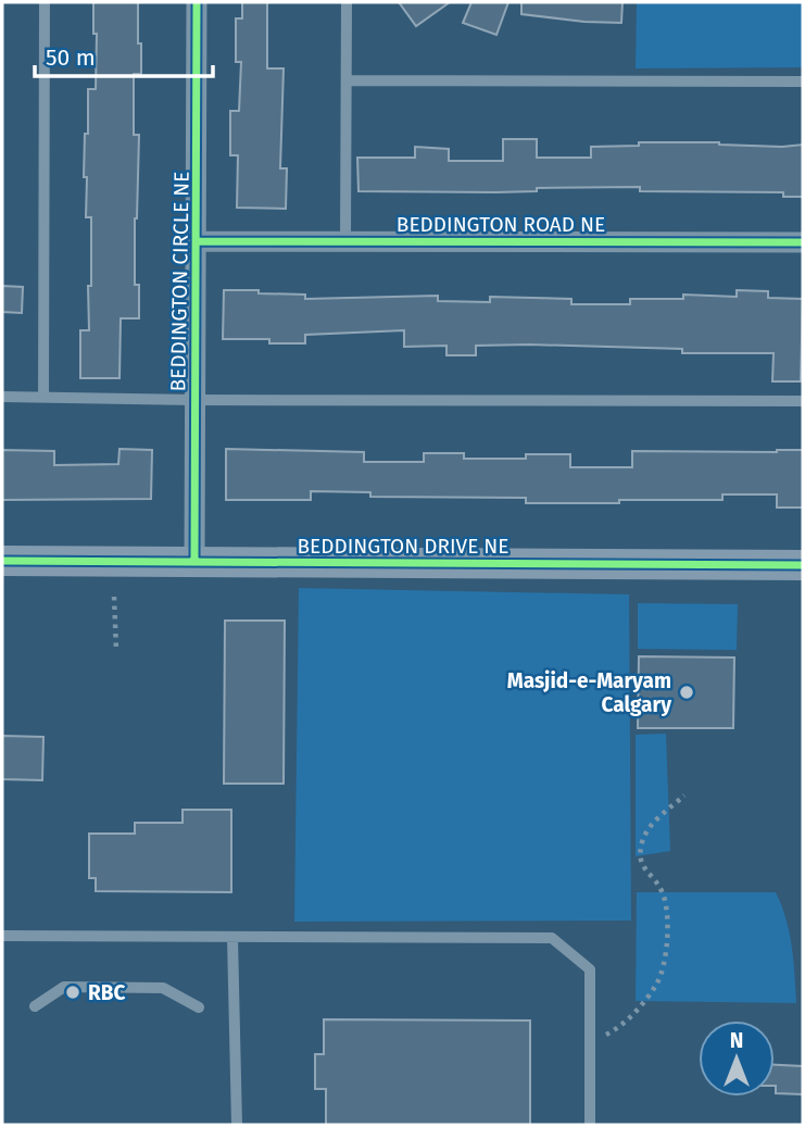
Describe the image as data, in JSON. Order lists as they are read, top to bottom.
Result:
{
  "streets": {
    "street": ["BEDDINGTON ROAD NE", "BEDDINGTON CIRCLE NE", "BEDDINGTON DRIVE NE"]
  },
  "crossings": [
    ["BEDDINGTON ROAD NE", "BEDDINGTON CIRCLE NE"],
    ["BEDDINGTON CIRCLE NE", "BEDDINGTON DRIVE NE"]
  ],
  "places": ["Masjid-e-Maryam Calgary", "RBC"],
  "scale_bar": "50 m",
  "north": "top"
}
